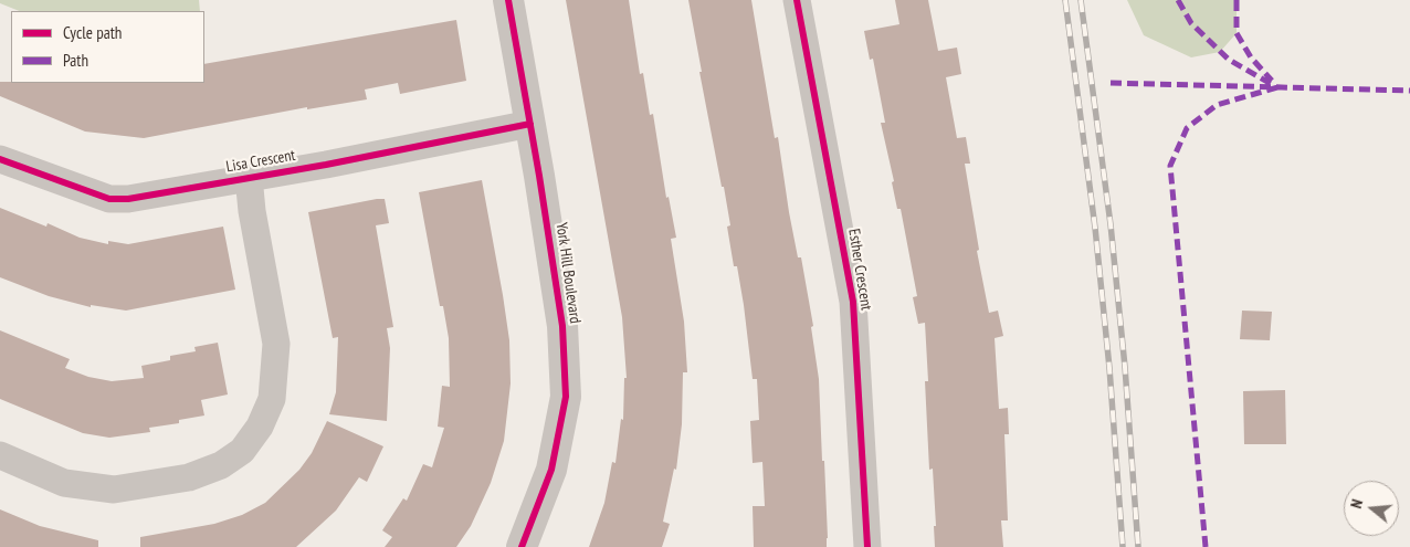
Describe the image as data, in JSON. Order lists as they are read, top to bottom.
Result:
{
  "streets": {
    "street": ["Lisa Crescent", "Esther Crescent", "York Hill Boulevard"]
  },
  "crossings": [
    ["Lisa Crescent", "York Hill Boulevard"]
  ],
  "legend": ["Cycle path", "Path"],
  "north": "left"
}
